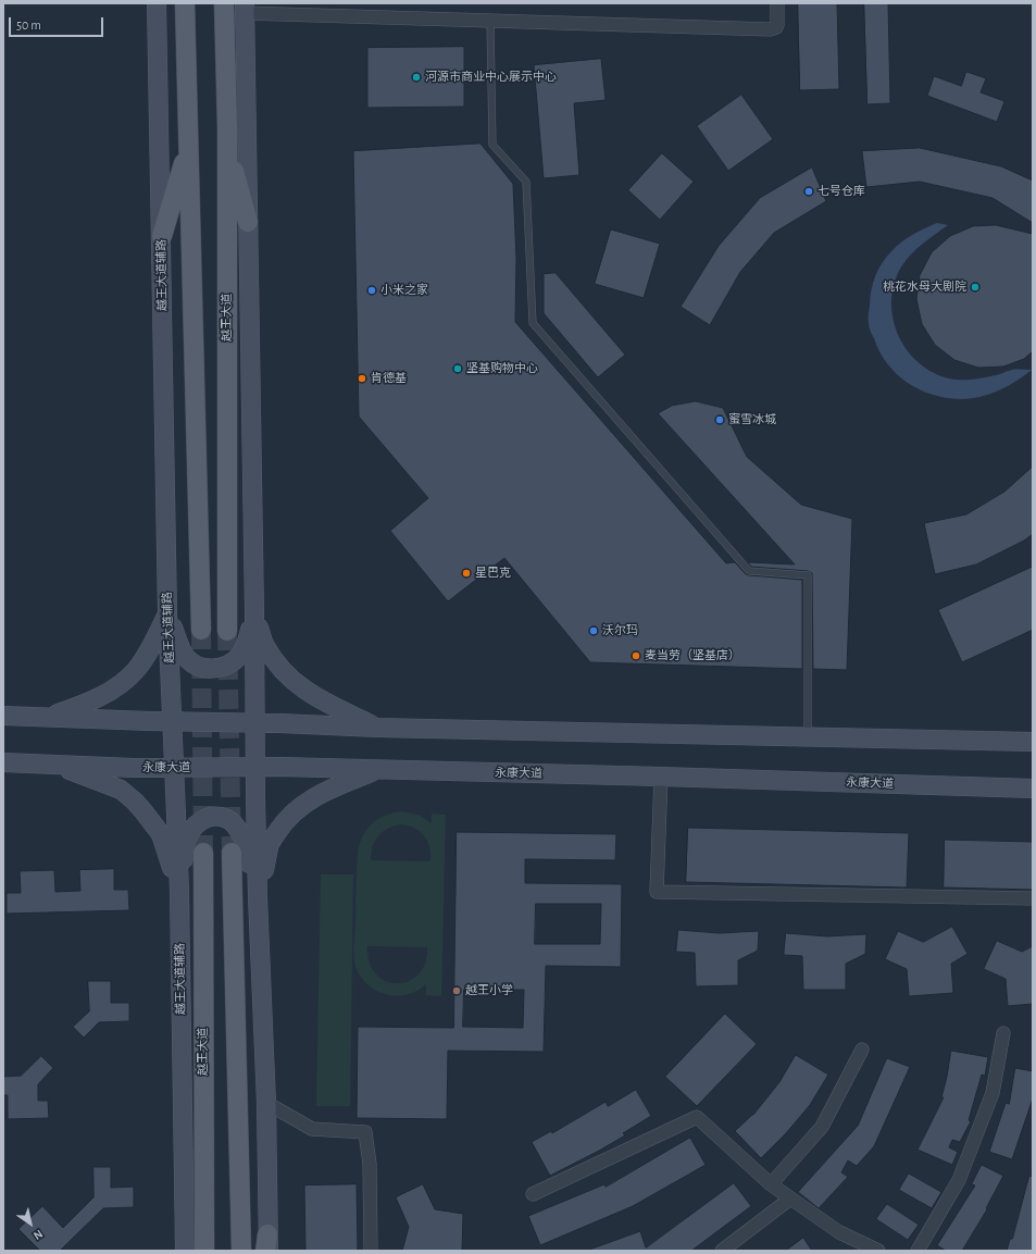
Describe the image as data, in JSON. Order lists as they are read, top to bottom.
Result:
{
  "streets": {
    "main road": ["越王大道辅路", "越王大道", "永康大道"]
  },
  "crossings": [
    ["越王大道辅路", "永康大道"]
  ],
  "places": [
    "河源市商业中心展示中心",
    "七号仓库",
    "桃花水母大剧院",
    "小米之家",
    "坚基购物中心",
    "肯德基",
    "蜜雪冰城",
    "星巴克",
    "沃尔玛",
    "麦当劳（坚基店）",
    "越王小学"
  ],
  "scale_bar": "50 m",
  "north": "bottom right"
}
